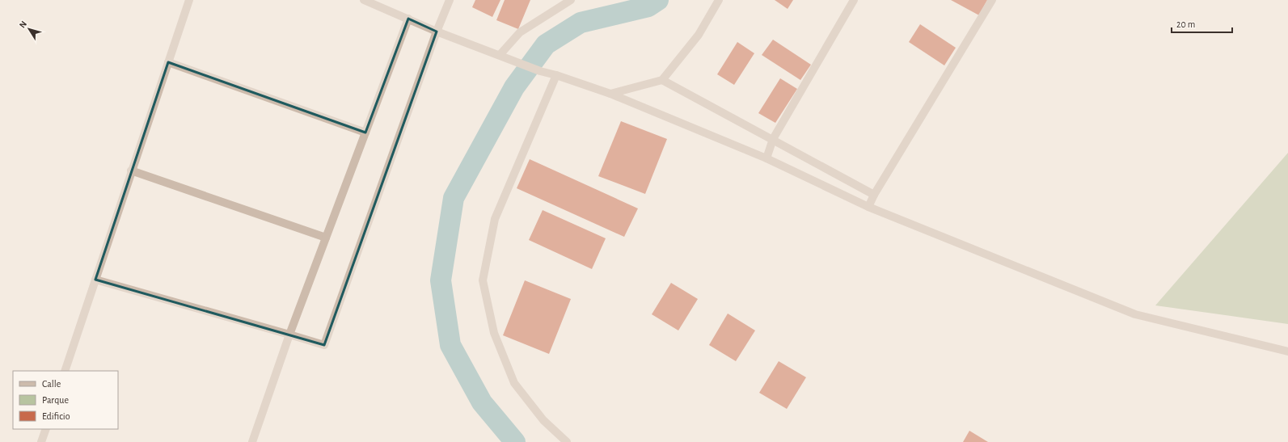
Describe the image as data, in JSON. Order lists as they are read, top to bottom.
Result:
{
  "legend": ["Calle", "Parque", "Edificio"],
  "scale_bar": "20 m",
  "north": "top left"
}
